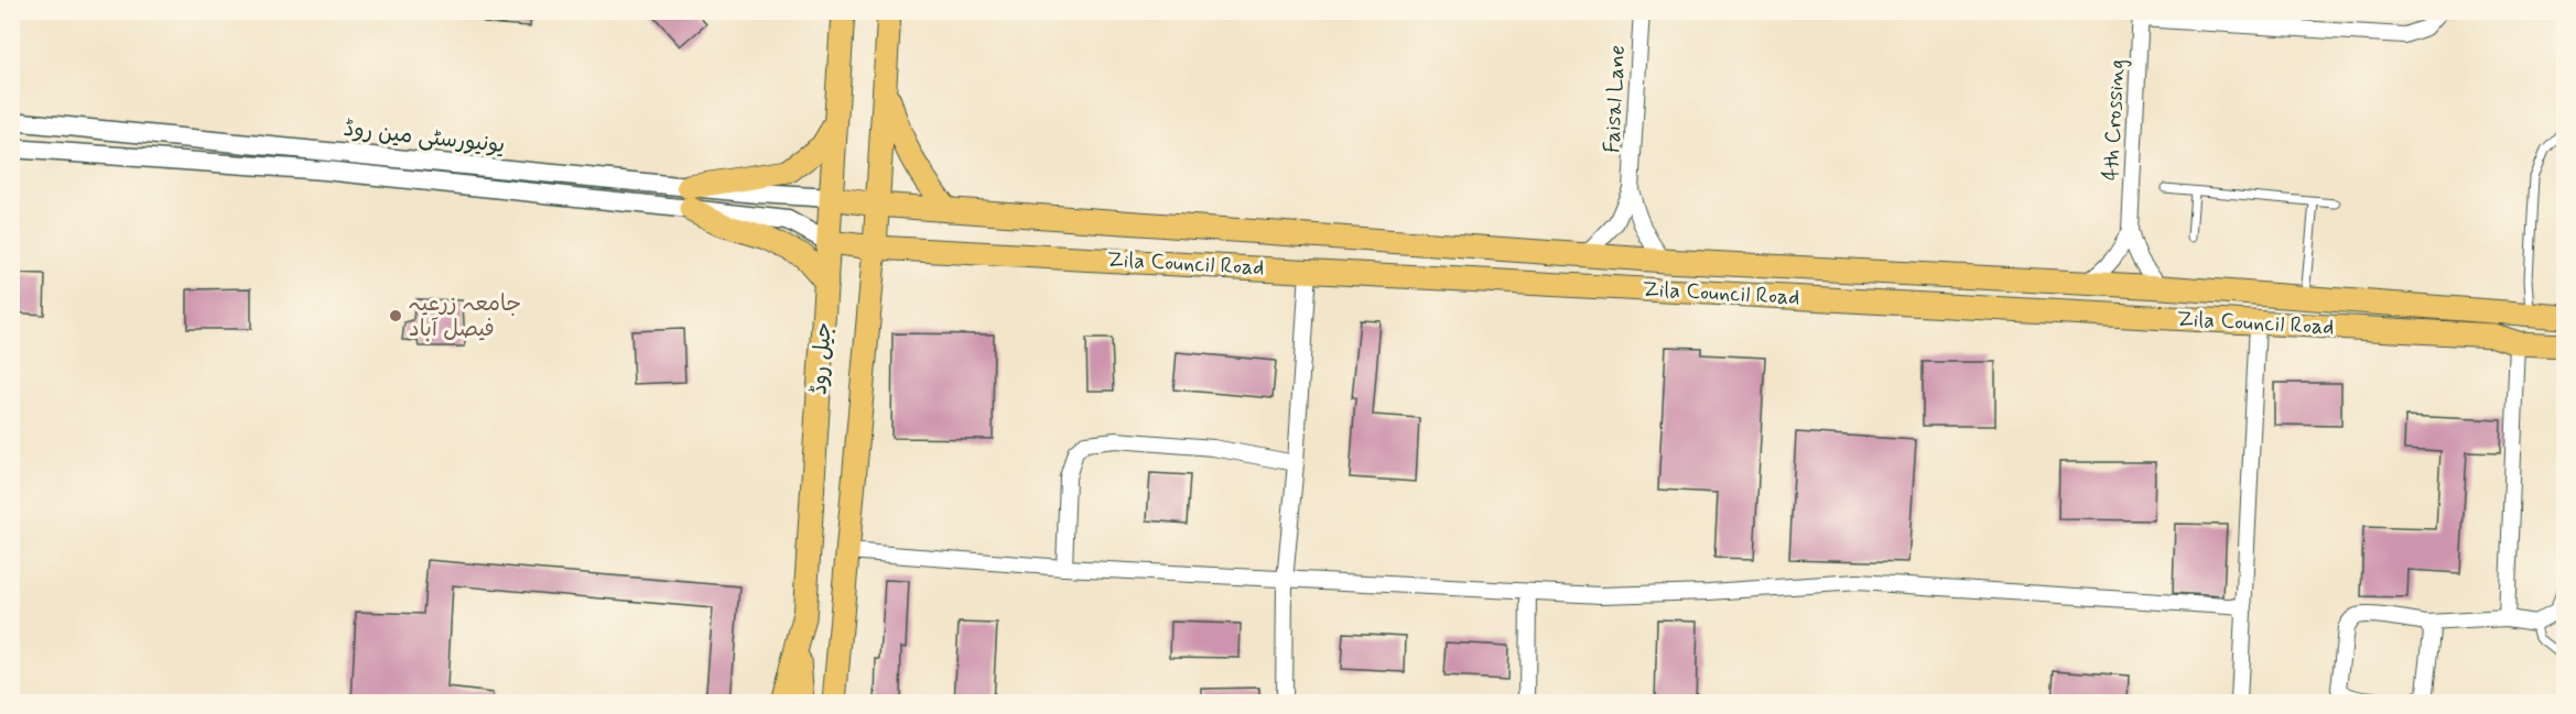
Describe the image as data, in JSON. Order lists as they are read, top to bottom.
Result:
{
  "streets": {
    "main road": ["Zila Council Road", "جیل روڈ"],
    "street": ["Faisal Lane", "4th Crossing", "یونیورسٹی مین روڈ"]
  },
  "crossings": [
    ["Faisal Lane", "Zila Council Road"],
    ["4th Crossing", "Zila Council Road"],
    ["یونیورسٹی مین روڈ", "Zila Council Road"],
    ["یونیورسٹی مین روڈ", "جیل روڈ"],
    ["Zila Council Road", "جیل روڈ"]
  ],
  "places": ["جامعہ زرعیہ فیصل آباد"]
}
